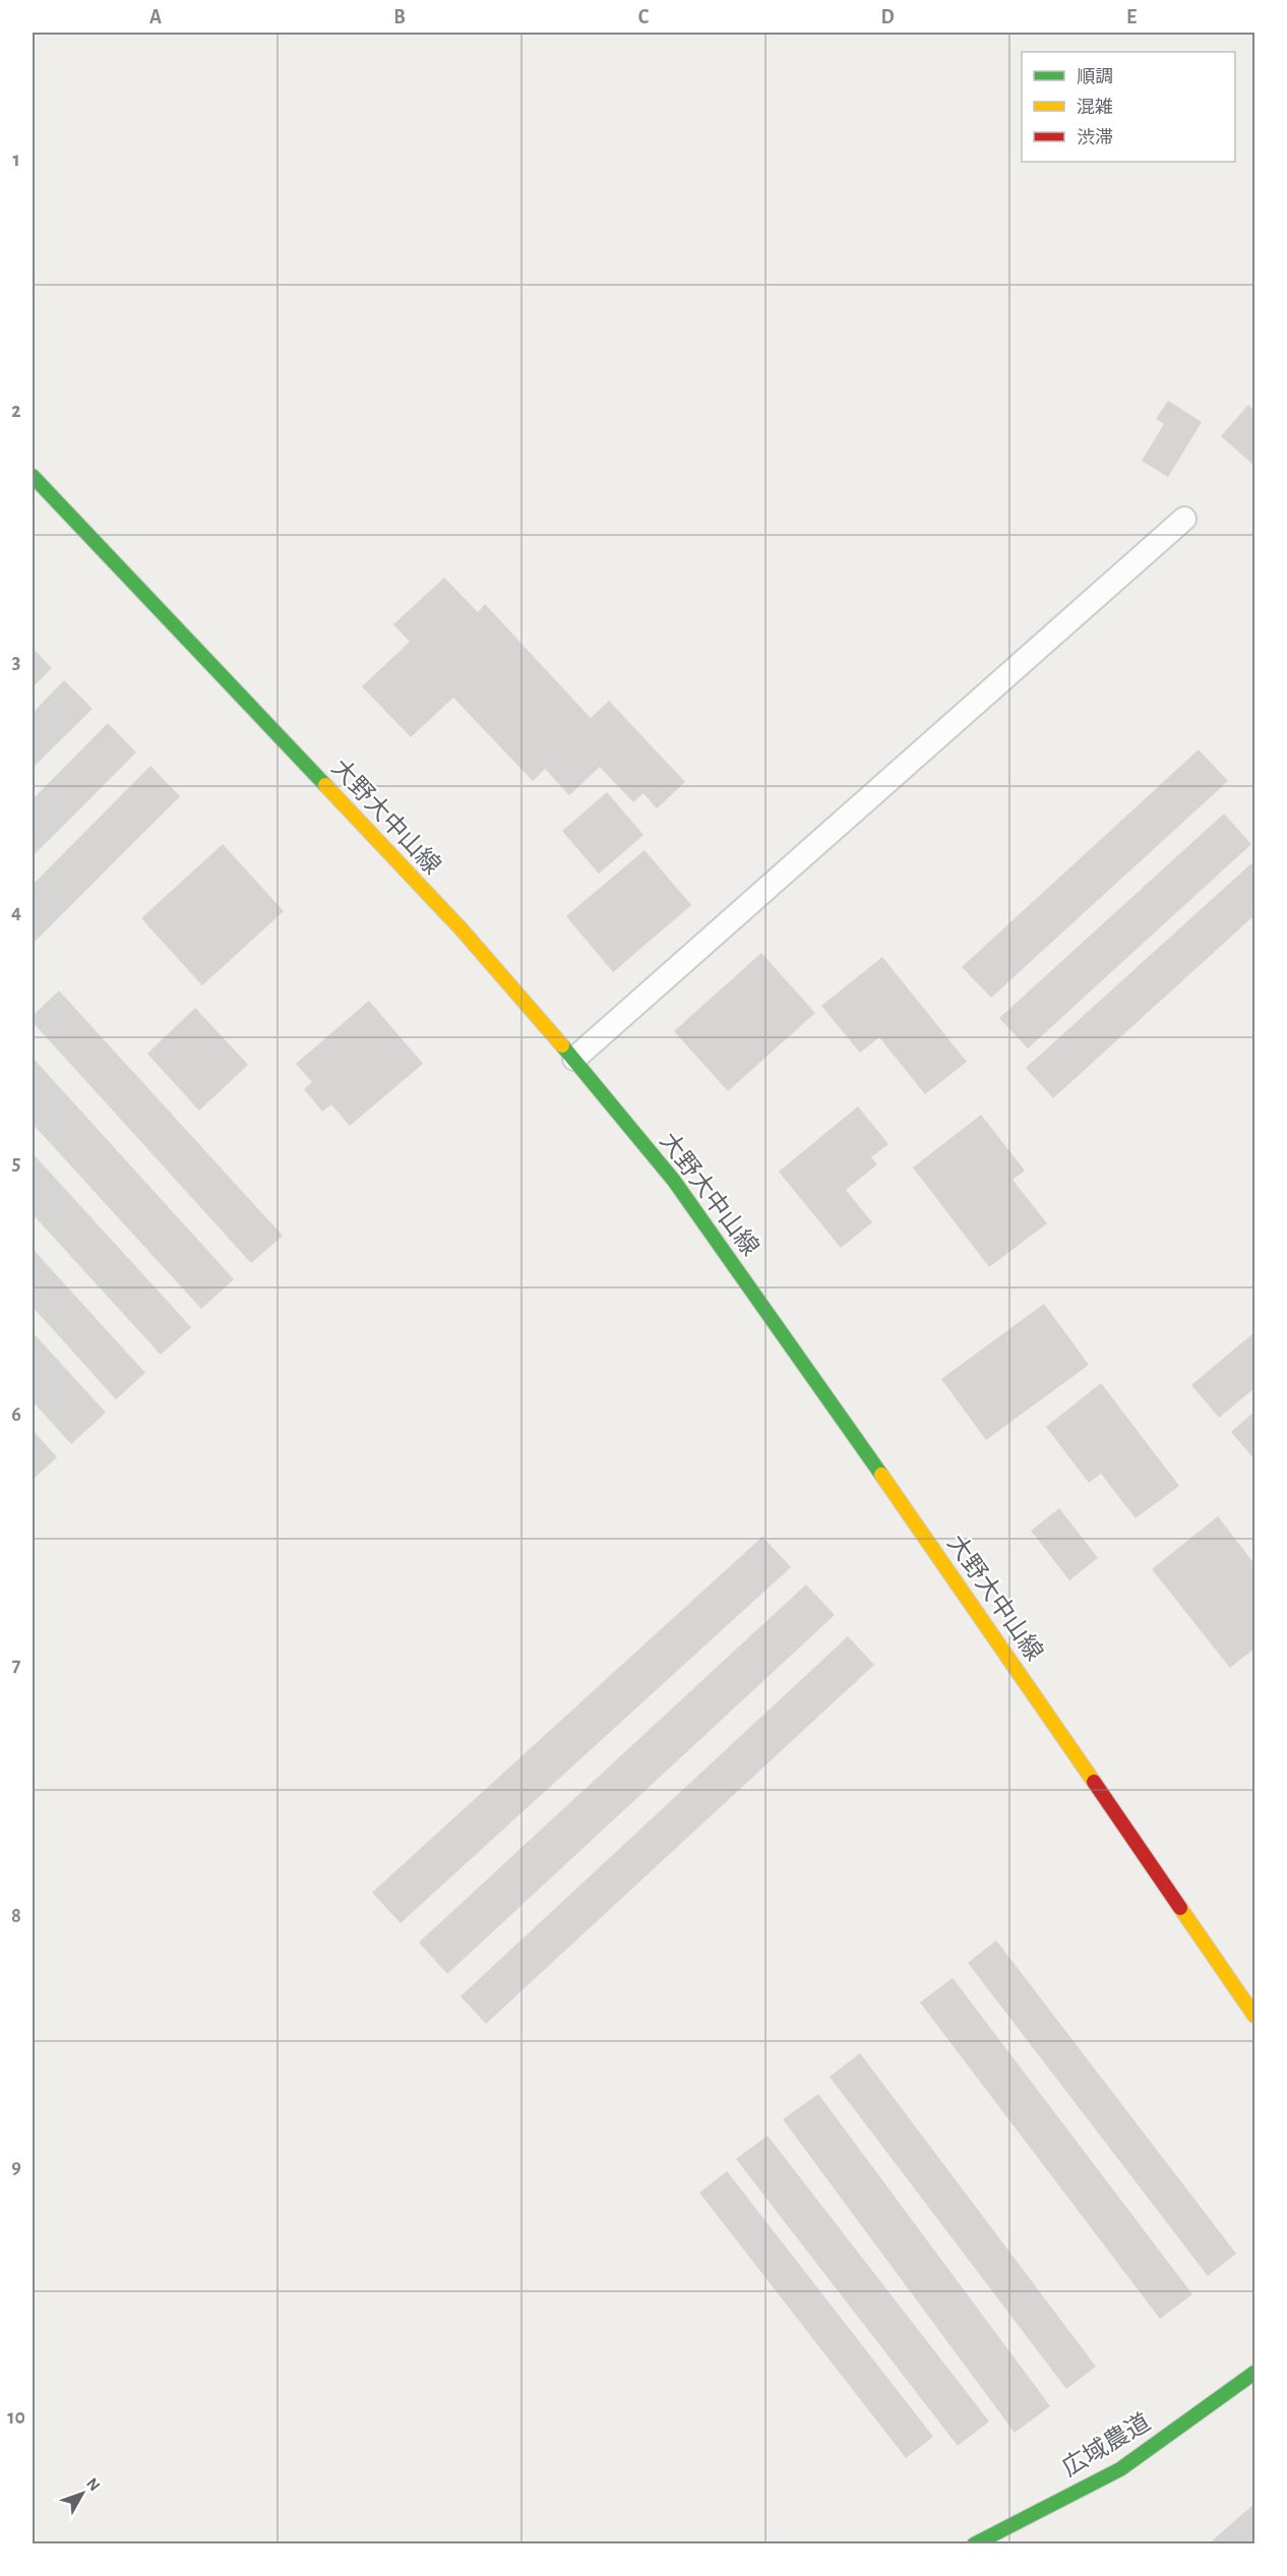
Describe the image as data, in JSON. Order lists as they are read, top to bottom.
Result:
{
  "streets": {
    "main road": ["大野大中山線", "広域農道"]
  },
  "legend": ["順調", "混雑", "渋滞"],
  "north": "top right",
  "grid": {
    "columns": [
      "A",
      "B",
      "C",
      "D",
      "E"
    ],
    "rows": [
      "1",
      "2",
      "3",
      "4",
      "5",
      "6",
      "7",
      "8",
      "9",
      "10"
    ]
  }
}
